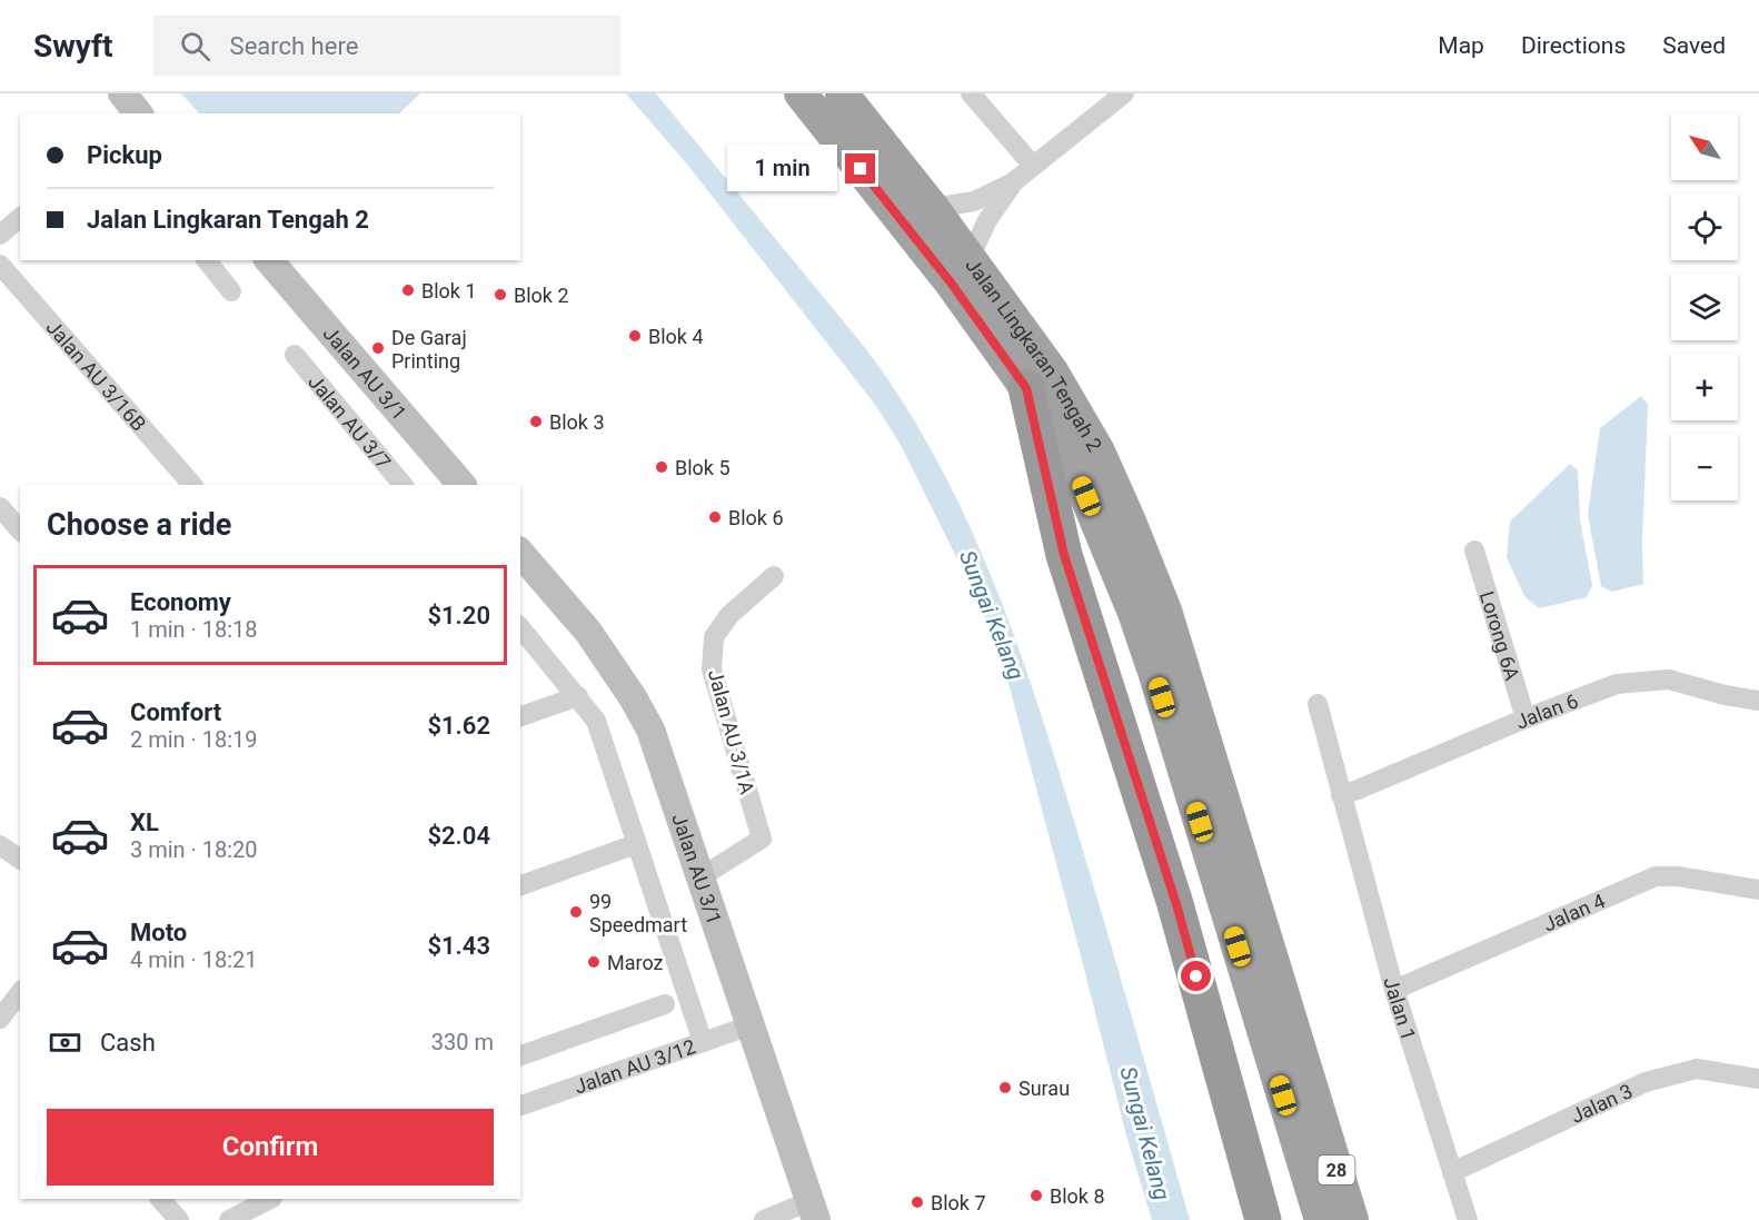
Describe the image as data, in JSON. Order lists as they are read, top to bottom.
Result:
{
  "streets": {
    "highway": ["Jalan Lingkaran Tengah 2", "28"],
    "main road": ["Jalan AU 3/1"],
    "street": [
      "Jalan AU 3/16B",
      "Jalan AU 3/7",
      "Lorong 6A",
      "Jalan 6",
      "Jalan AU 3/1A",
      "Jalan 4",
      "Jalan 1",
      "Jalan AU 3/12",
      "Jalan 3"
    ]
  },
  "crossings": [
    ["Jalan AU 3/1", "Jalan AU 3/1A"],
    ["Jalan AU 3/1", "Jalan AU 3/12"],
    ["Lorong 6A", "Jalan 6"],
    ["Jalan 6", "Jalan 1"],
    ["Jalan 4", "Jalan 1"],
    ["Jalan 1", "Jalan 3"]
  ],
  "water": ["Sungai Kelang"],
  "places": [
    "Blok 1",
    "Blok 2",
    "Blok 4",
    "De Garaj Printing",
    "Blok 3",
    "Blok 5",
    "Blok 6",
    "99 Speedmart",
    "Maroz",
    "Surau",
    "Blok 8",
    "Blok 7"
  ],
  "north": "top left",
  "page": {
    "header": "Swyft",
    "search": "Search here",
    "nav": ["Map", "Directions", "Saved"],
    "map_buttons": ["+", "−"],
    "banner": ["Pickup", "Jalan Lingkaran Tengah 2"],
    "bubble": "1 min",
    "heading": "Choose a ride",
    "list": [
      {
        "name": "Economy",
        "note": "1 min · 18:18",
        "value": "$1.20"
      },
      {
        "name": "Comfort",
        "note": "2 min · 18:19",
        "value": "$1.62"
      },
      {
        "name": "XL",
        "note": "3 min · 18:20",
        "value": "$2.04"
      },
      {
        "name": "Moto",
        "note": "4 min · 18:21",
        "value": "$1.43"
      }
    ],
    "pay": ["Cash", "330 m"],
    "buttons": "Confirm"
  }
}
